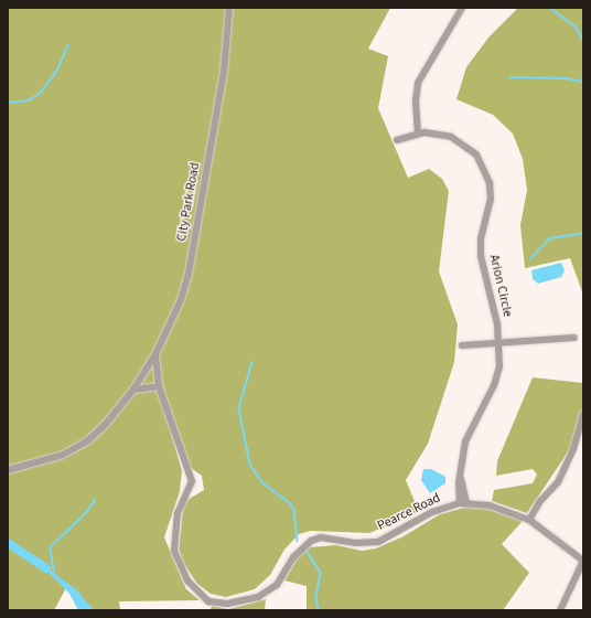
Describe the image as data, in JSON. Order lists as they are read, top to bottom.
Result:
{
  "streets": {
    "street": ["City Park Road", "Arion Circle", "Pearce Road"]
  },
  "crossings": [
    ["City Park Road", "Pearce Road"],
    ["Arion Circle", "Pearce Road"]
  ]
}
